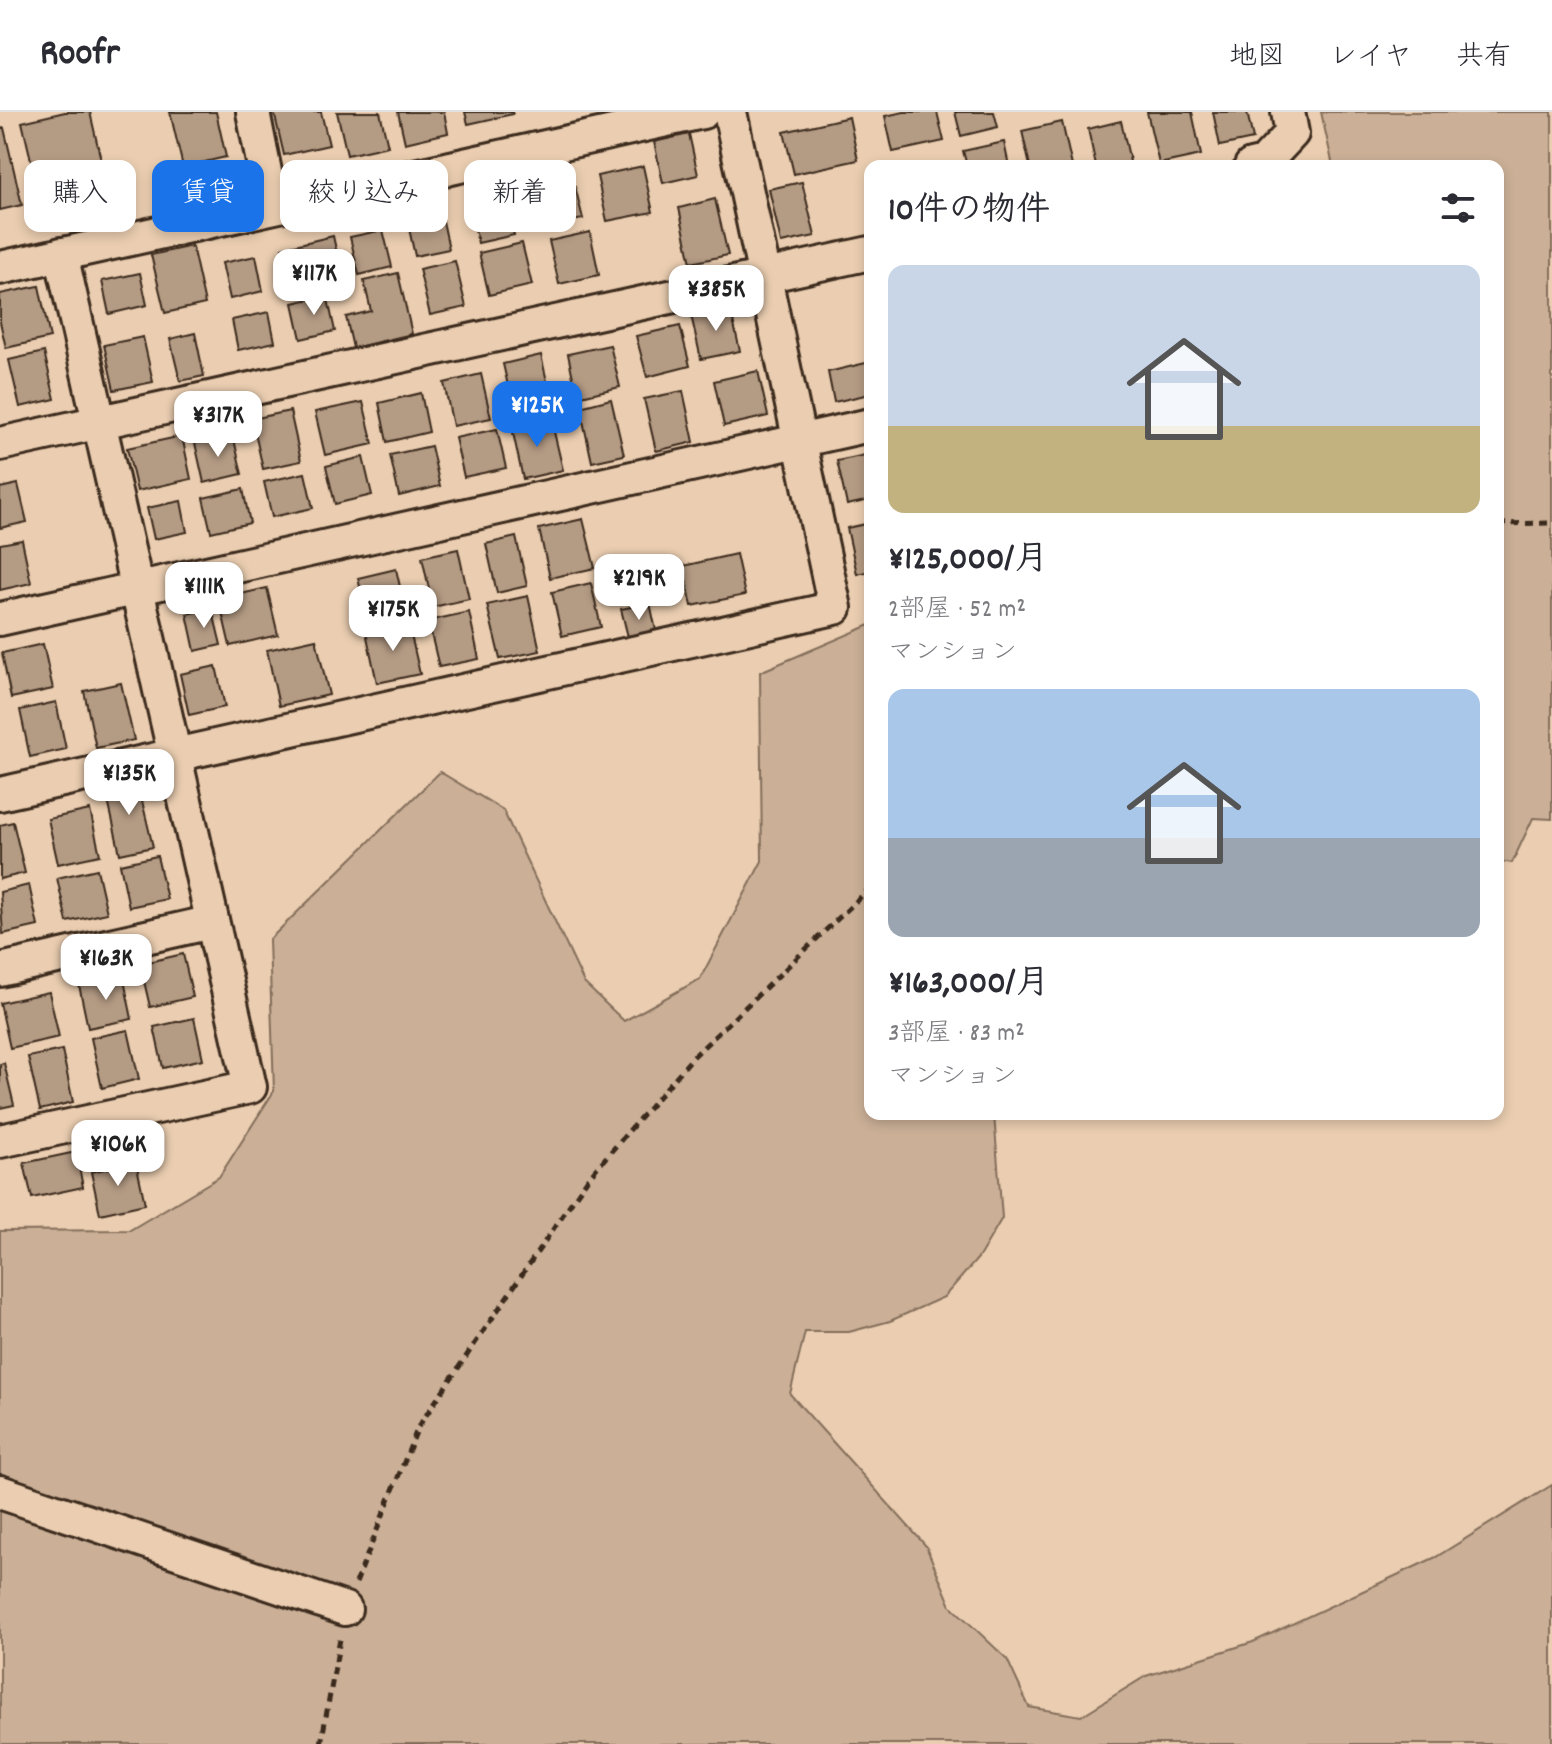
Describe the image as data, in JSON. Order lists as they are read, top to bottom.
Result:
{
  "page": {
    "header": "Roofr",
    "nav": ["地図", "レイヤ", "共有"],
    "chip": [
      "購入",
      "賃貸",
      "絞り込み",
      "新着"
    ],
    "heading": "10件の物件",
    "price": [
      "¥117K",
      "¥385K",
      "¥125K",
      "¥317K",
      "¥219K",
      "¥111K",
      "¥175K",
      "¥135K",
      "¥163K",
      "¥106K"
    ],
    "list": [
      {
        "name": "¥125,000/月",
        "note": "2部屋 · 52 m² · マンション"
      },
      {
        "name": "¥163,000/月",
        "note": "3部屋 · 83 m² · マンション"
      }
    ]
  }
}
